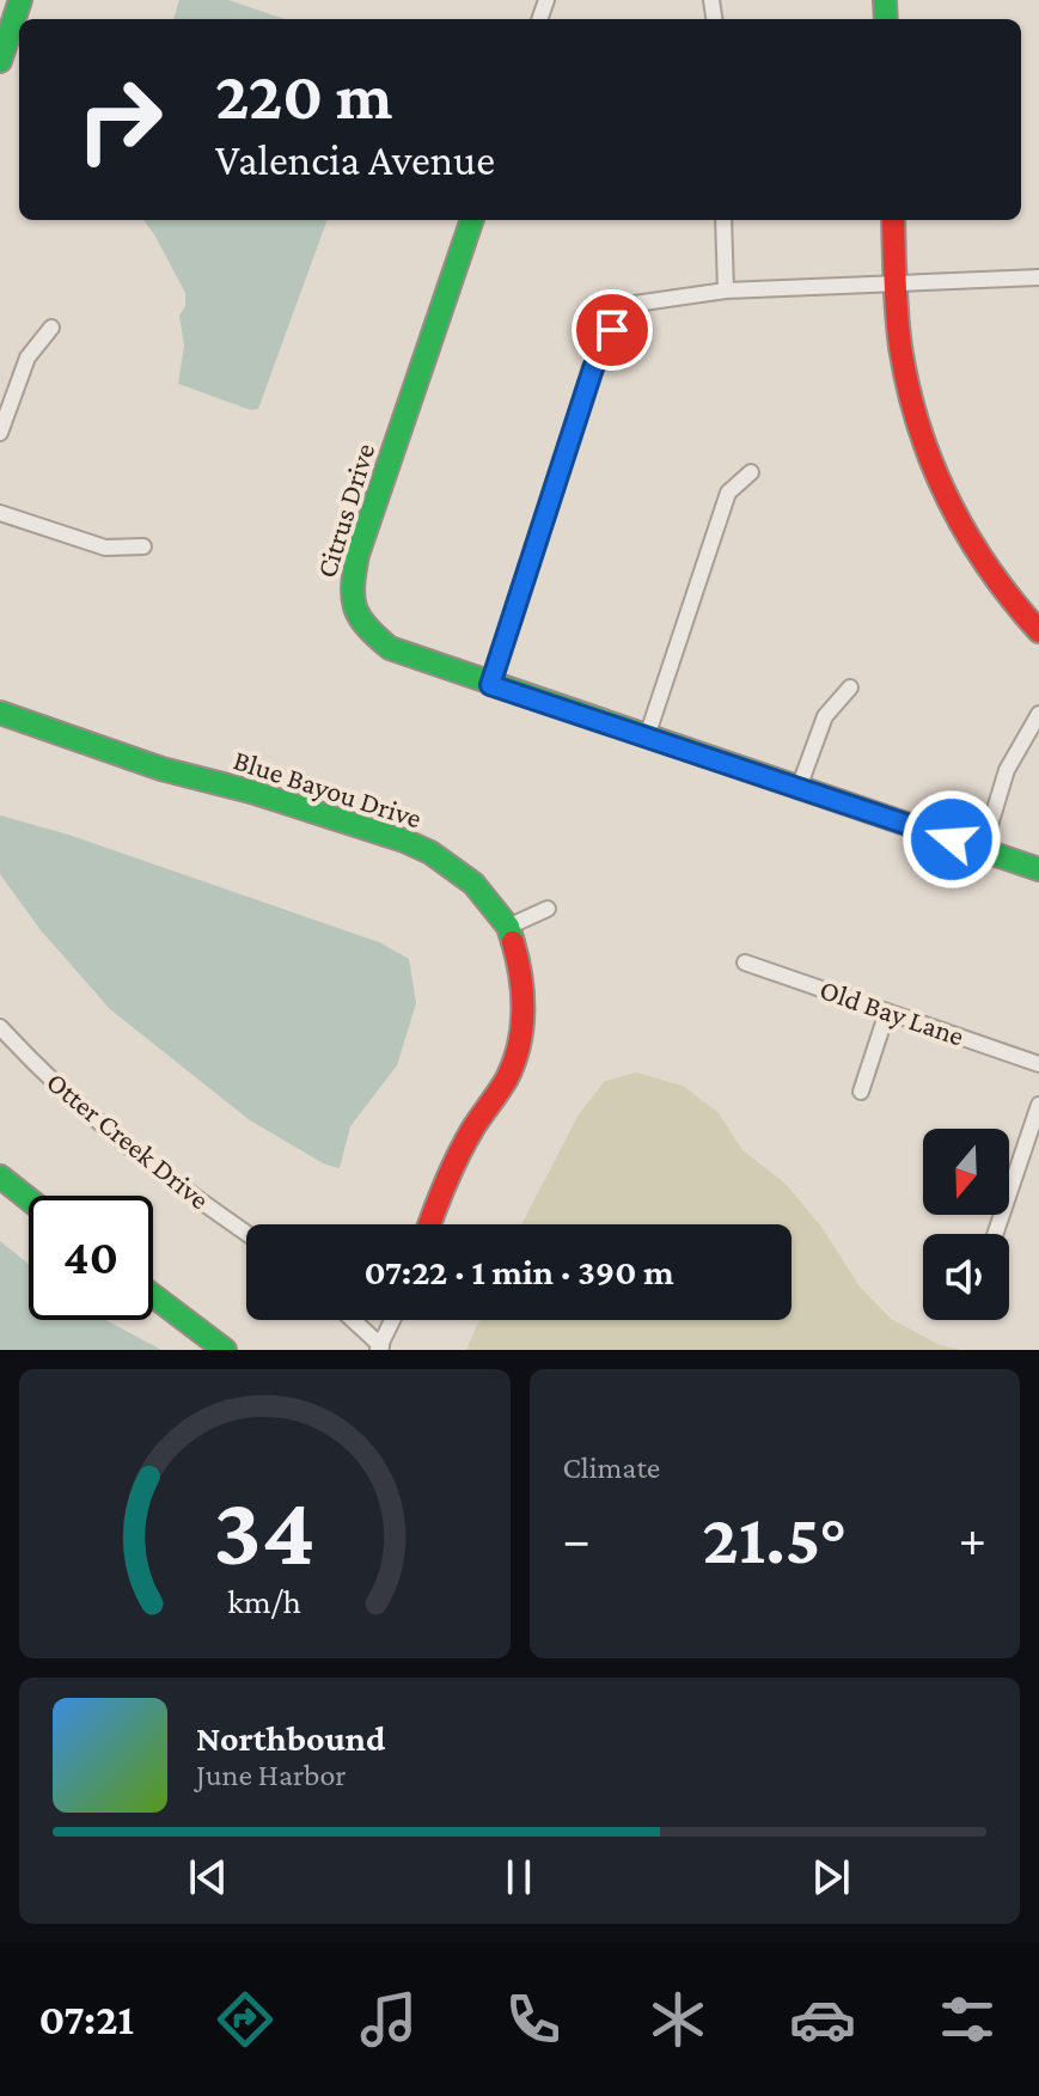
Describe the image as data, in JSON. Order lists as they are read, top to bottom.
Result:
{
  "streets": {
    "street": [
      "Citrus Drive",
      "Blue Bayou Drive",
      "Old Bay Lane",
      "Otter Creek Drive"
    ]
  },
  "north": "bottom",
  "page": {
    "turn": ["220 m", "Valencia Avenue"],
    "limit": "40",
    "trip": "07:22 · 1 min · 390 m",
    "tile": "Climate",
    "heat": ["−", "21.5°", "+"],
    "song": ["Northbound", "June Harbor"],
    "tabs": "07:21",
    "gauge": ["34", "km/h"]
  }
}
